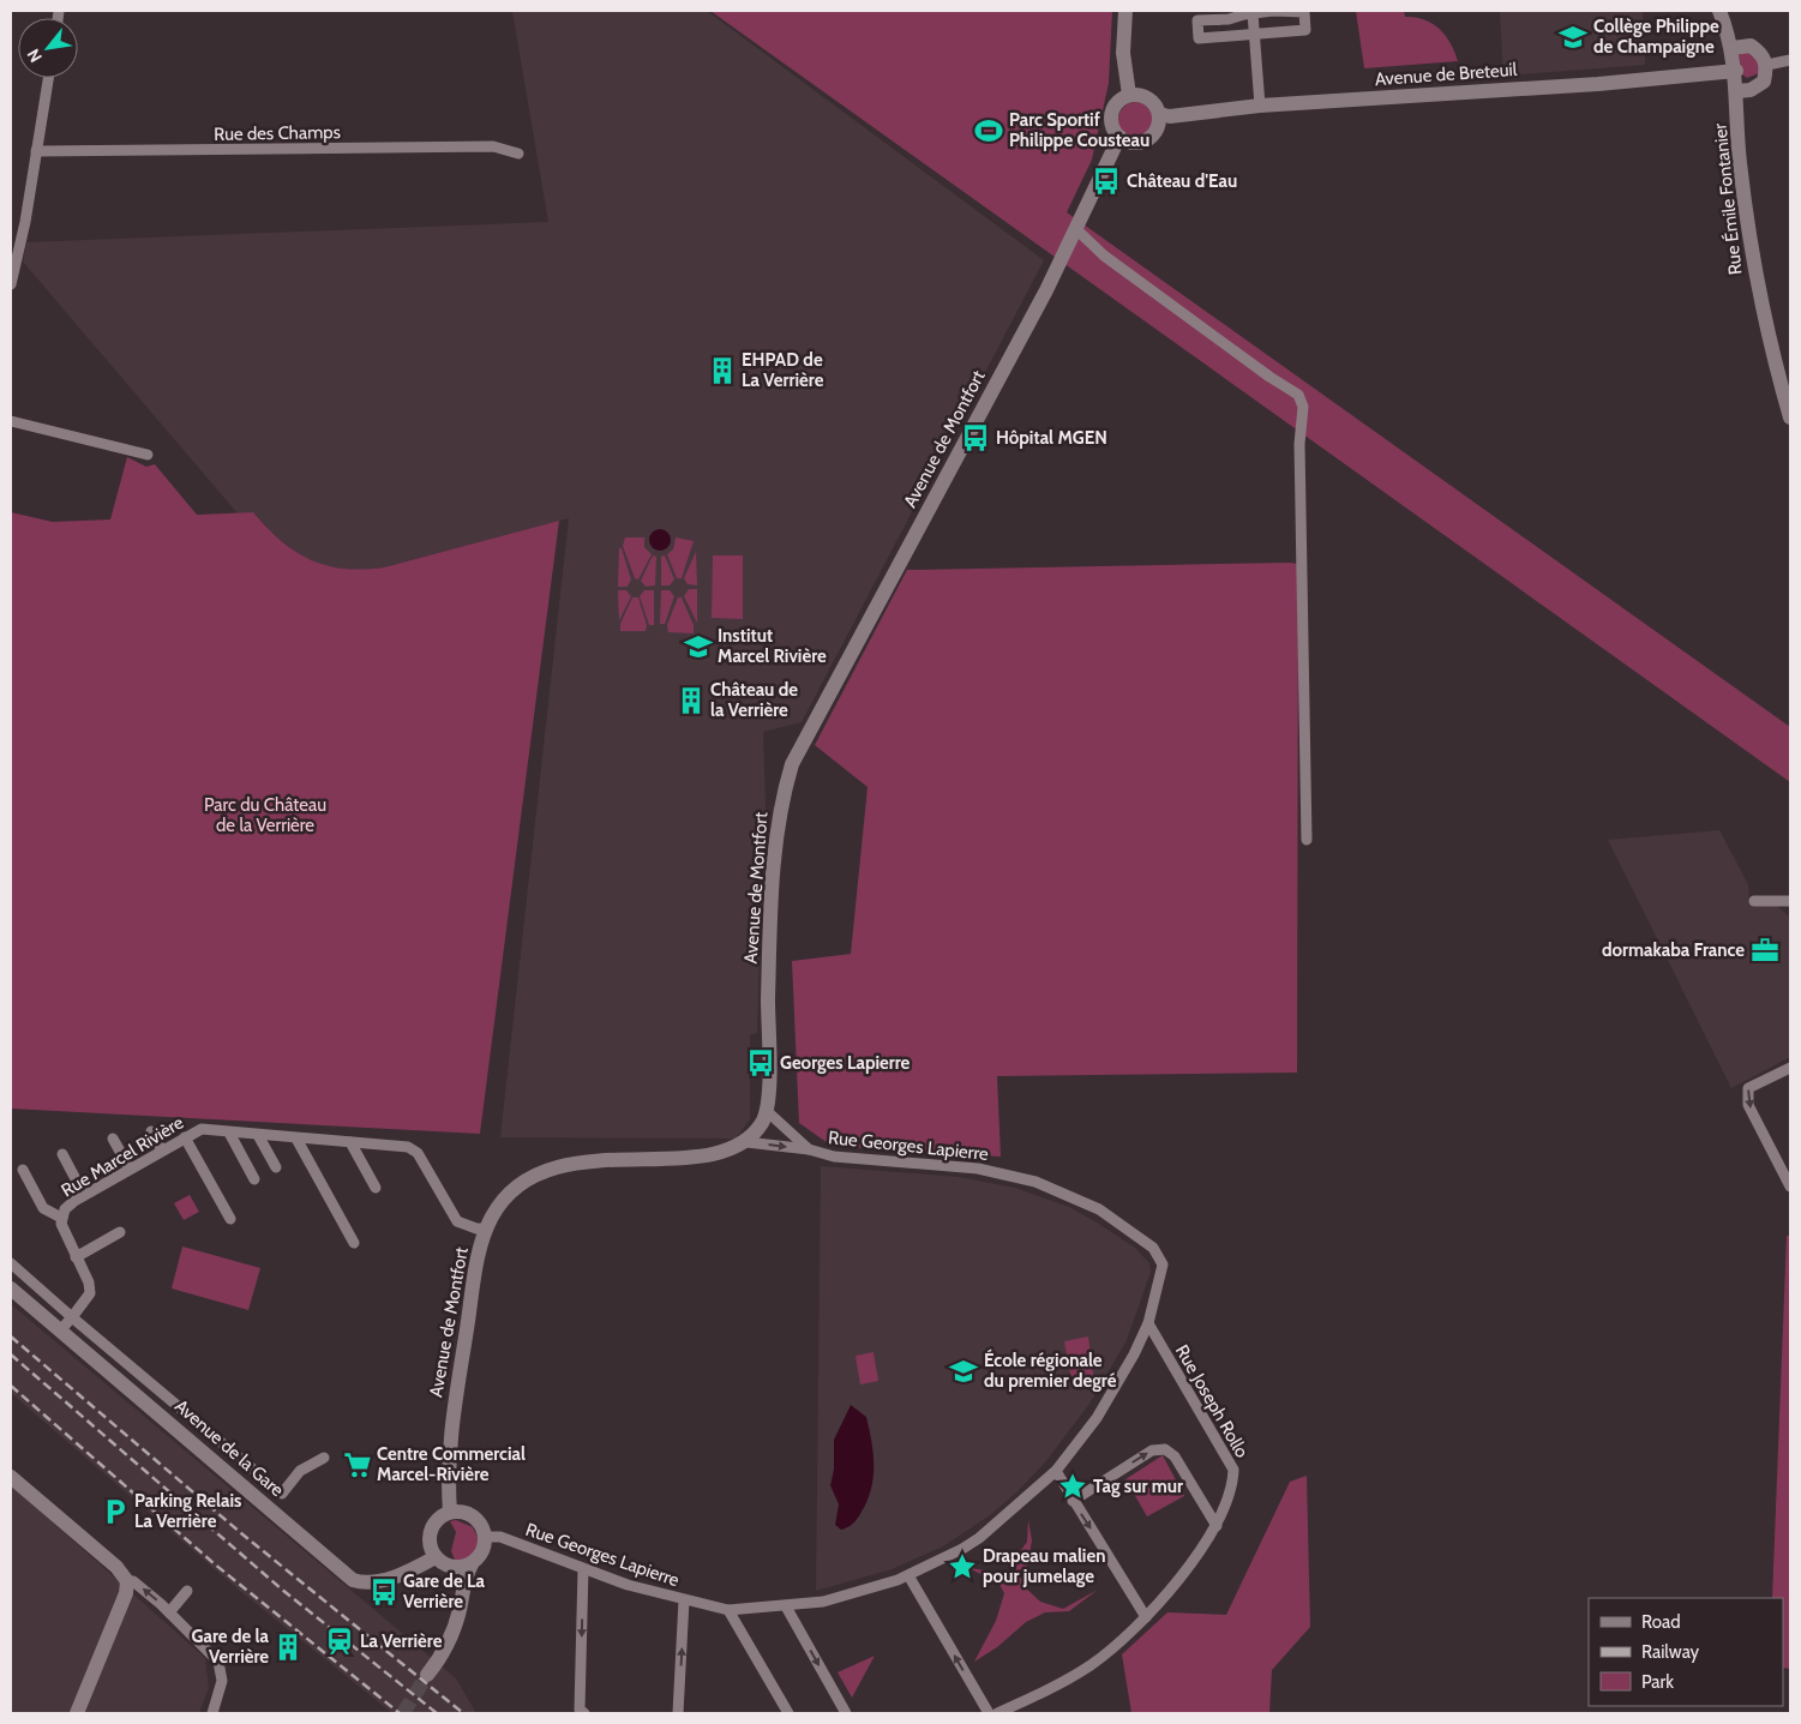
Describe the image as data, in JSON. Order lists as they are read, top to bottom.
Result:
{
  "streets": {
    "street": [
      "Avenue de Breteuil",
      "Rue des Champs",
      "Rue Émile Fontanier",
      "Avenue de Montfort",
      "Rue Georges Lapierre",
      "Rue Marcel Rivière",
      "Rue Joseph Rollo",
      "Avenue de la Gare"
    ]
  },
  "crossings": [
    ["Avenue de Breteuil", "Rue Émile Fontanier"],
    ["Avenue de Breteuil", "Avenue de Montfort"],
    ["Avenue de Montfort", "Rue Georges Lapierre"],
    ["Avenue de Montfort", "Rue Marcel Rivière"],
    ["Avenue de Montfort", "Avenue de la Gare"],
    ["Rue Georges Lapierre", "Rue Joseph Rollo"],
    ["Rue Georges Lapierre", "Avenue de la Gare"]
  ],
  "parks": ["Parc du Château de la Verrière"],
  "places": {
    "school or university": ["Collège Philippe de Champaigne", "Institut Marcel Rivière", "École régionale du premier degré"],
    "sports": ["Parc Sportif Philippe Cousteau"],
    "bus stop": [
      "Château d'Eau",
      "Hôpital MGEN",
      "Georges Lapierre",
      "Gare de La Verrière"
    ],
    "building": ["EHPAD de La Verrière", "Château de la Verrière", "Gare de la Verrière"],
    "office": ["dormakaba France"],
    "supermarket": ["Centre Commercial Marcel-Rivière"],
    "place": ["Tag sur mur", "Drapeau malien pour jumelage"],
    "parking": ["Parking Relais La Verrière"],
    "station": ["La Verrière"]
  },
  "legend": ["Road", "Railway", "Park"],
  "north": "bottom left"
}
